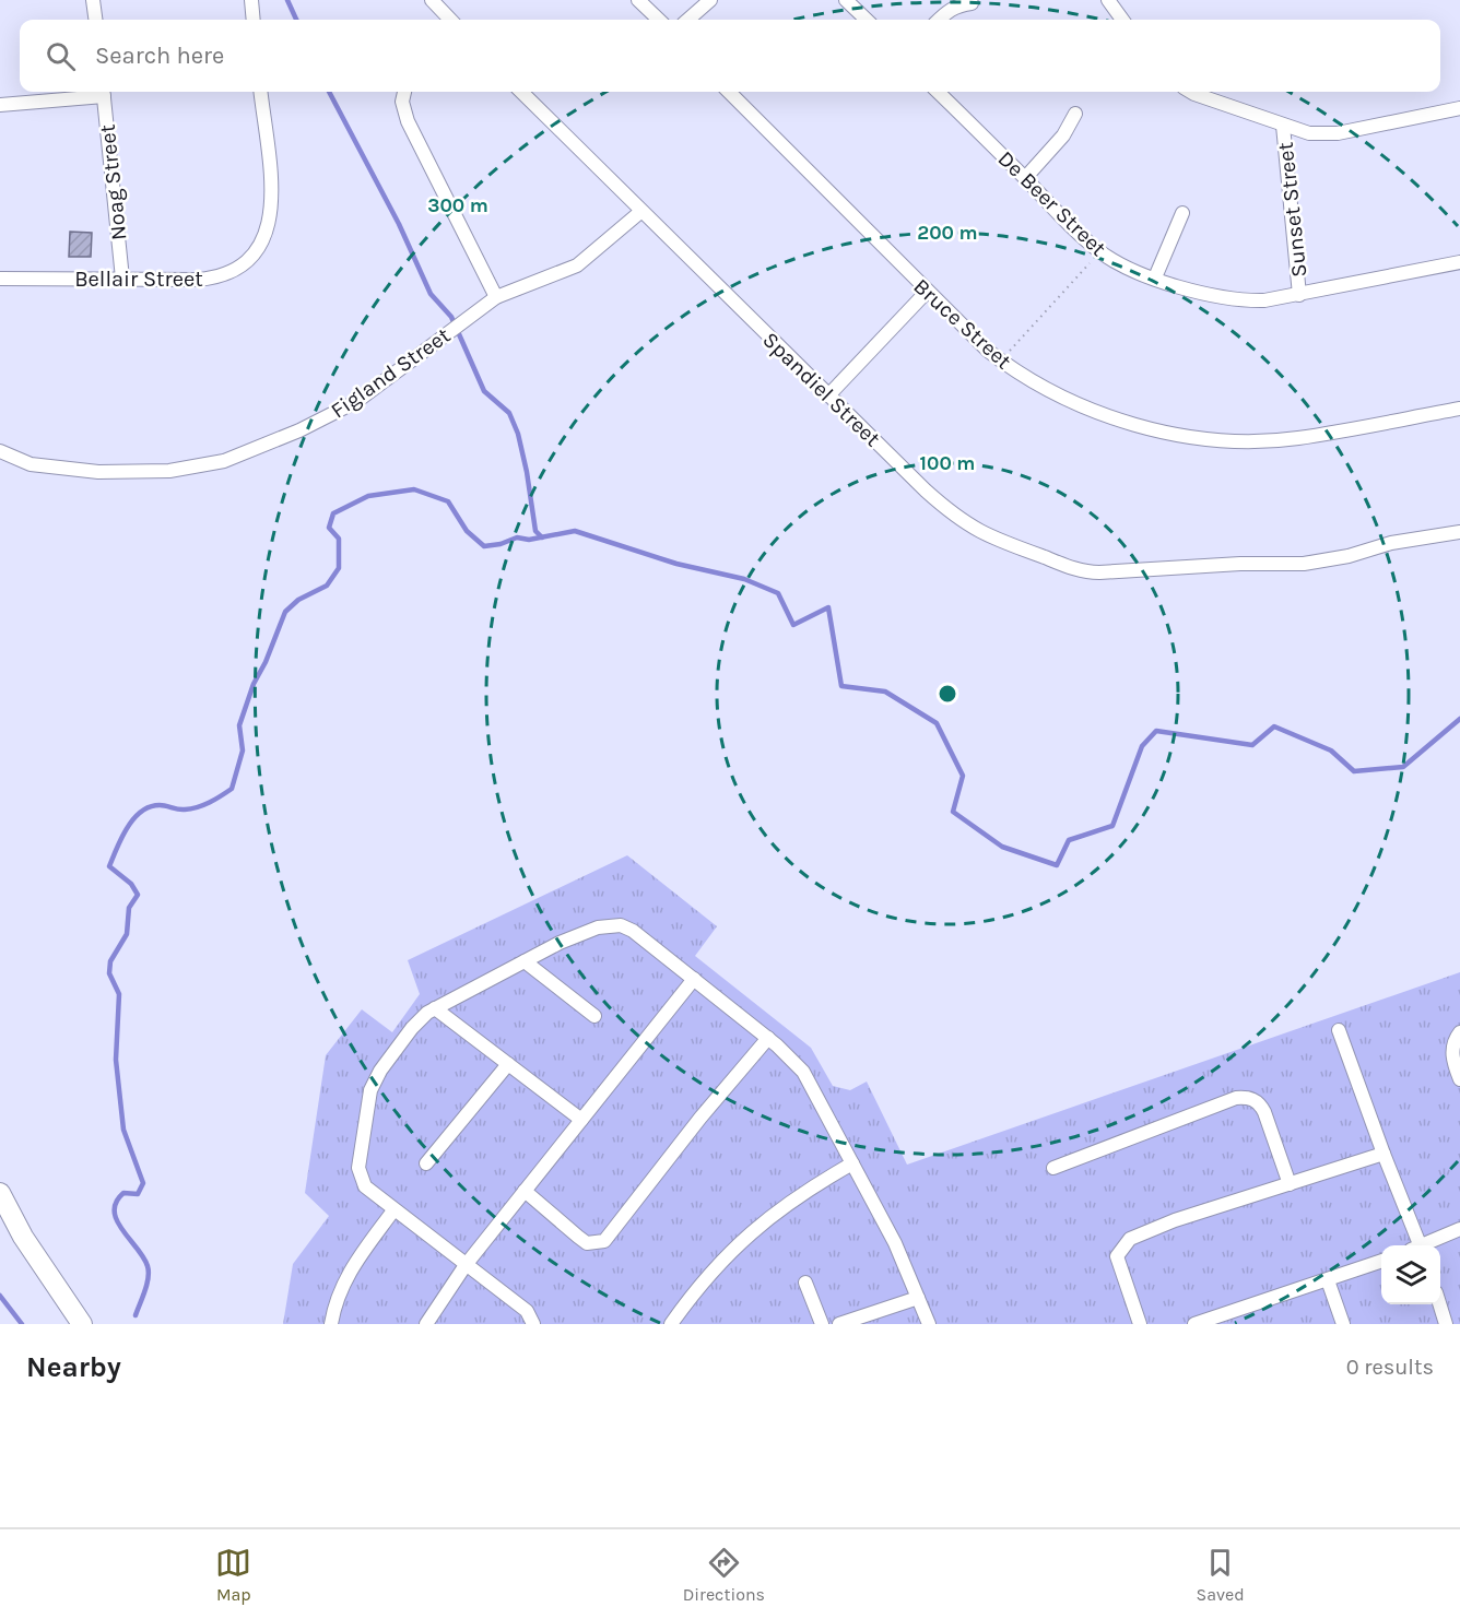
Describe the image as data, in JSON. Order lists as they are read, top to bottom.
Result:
{
  "streets": {
    "street": [
      "Noag Street",
      "De Beer Street",
      "Sunset Street",
      "Bellair Street",
      "Bruce Street",
      "Figland Street",
      "Spandiel Street"
    ]
  },
  "crossings": [
    ["Noag Street", "Bellair Street"],
    ["De Beer Street", "Sunset Street"],
    ["Figland Street", "Spandiel Street"]
  ],
  "page": {
    "search": "Search here",
    "heading": ["Nearby", "0 results"],
    "nav": ["Map", "Directions", "Saved"]
  },
  "rings": ["300 m", "200 m", "100 m"]
}
